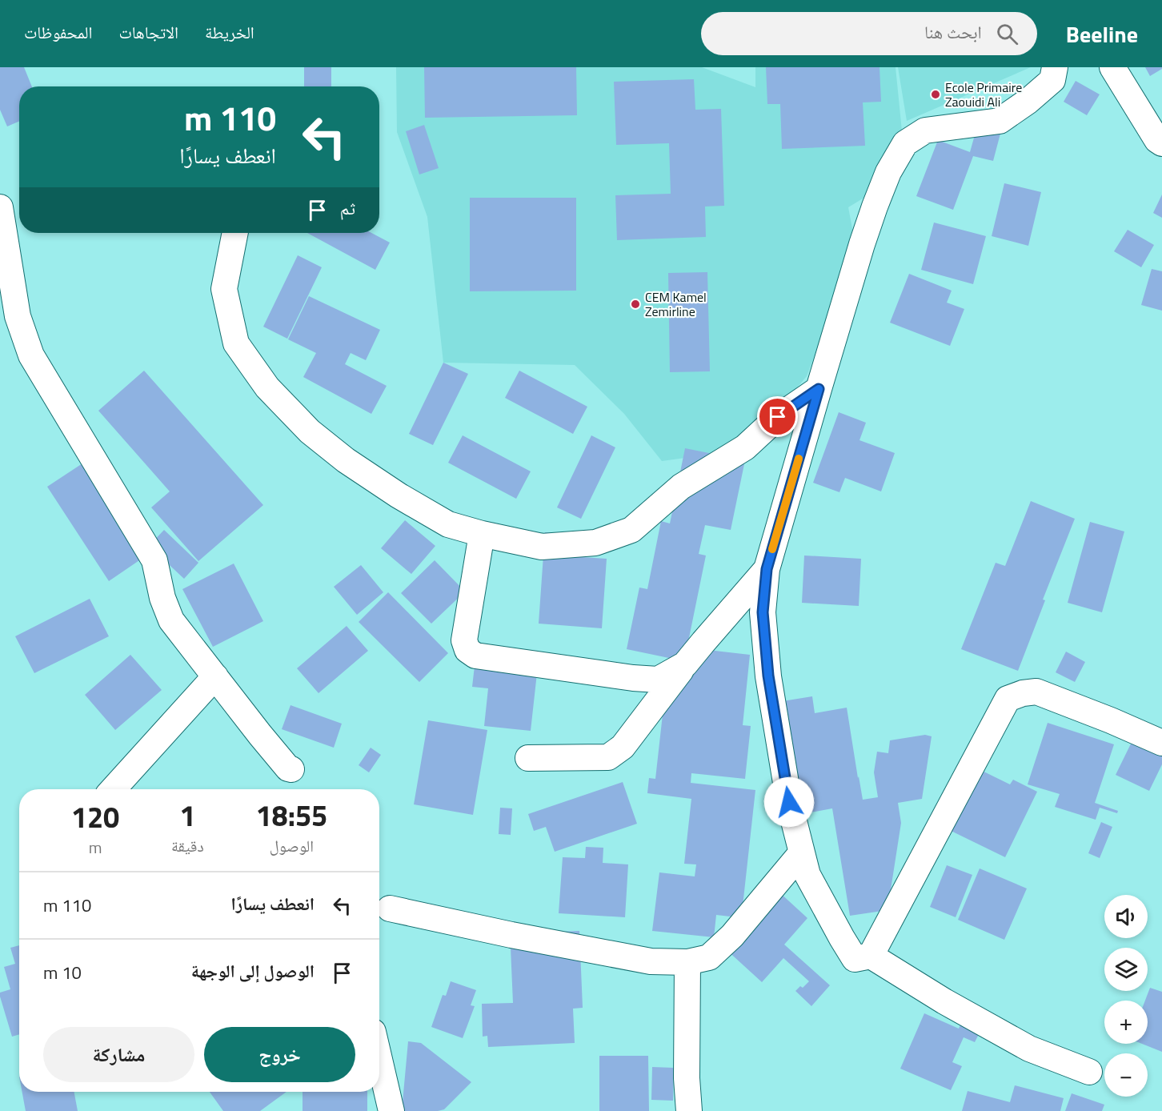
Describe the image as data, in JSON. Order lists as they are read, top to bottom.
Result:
{
  "places": ["Ecole Primaire Zaouidi Ali", "CEM Kamel Zemirline"],
  "page": {
    "header": "Beeline",
    "search": "ابحث هنا",
    "nav": ["الخريطة", "الاتجاهات", "المحفوظات"],
    "turn": ["110 m", "انعطف يسارًا"],
    "then": "ثم",
    "eta": [
      "18:55",
      "الوصول",
      "1",
      "دقيقة",
      "120",
      "m"
    ],
    "list": [
      {
        "name": "انعطف يسارًا",
        "value": "110 m"
      },
      {
        "name": "الوصول إلى الوجهة",
        "value": "10 m"
      }
    ],
    "map_buttons": ["+", "−"],
    "buttons": ["خروج", "مشاركة"]
  }
}
